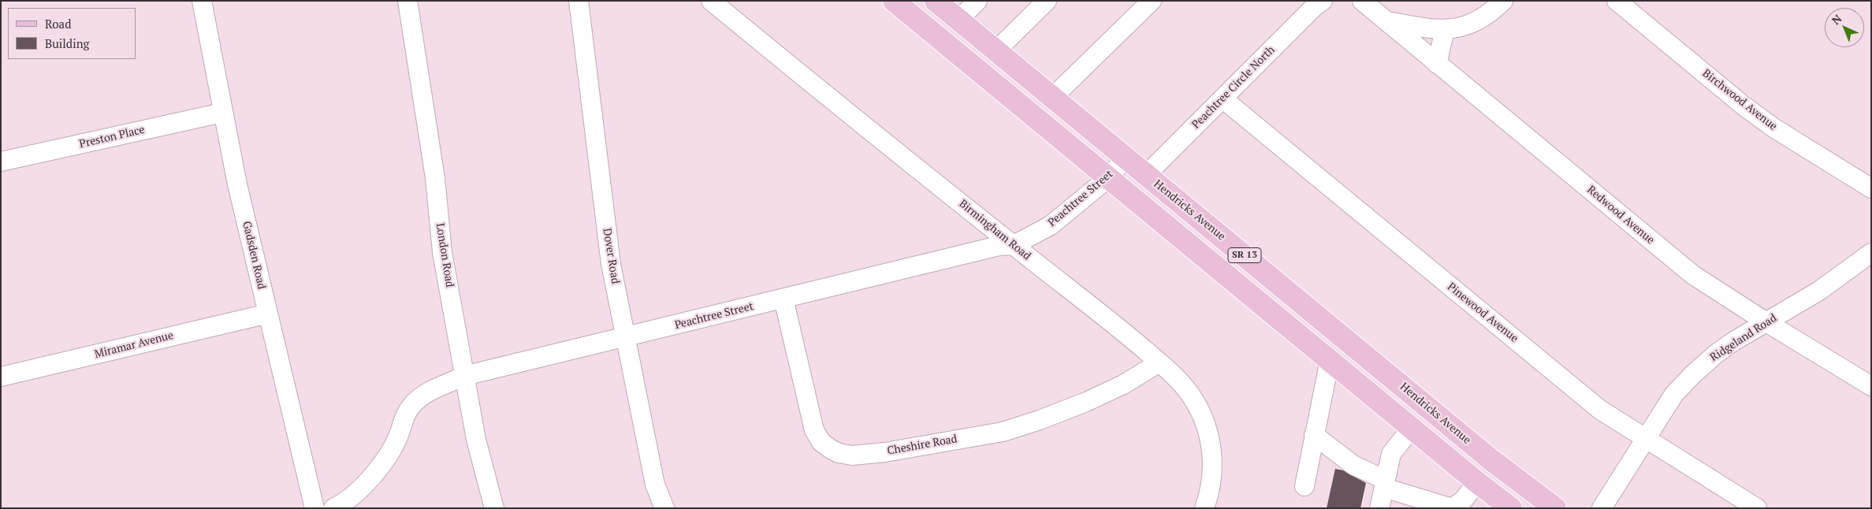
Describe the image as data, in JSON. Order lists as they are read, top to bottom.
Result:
{
  "streets": {
    "main road": ["Hendricks Avenue", "SR 13"],
    "street": [
      "Peachtree Circle North",
      "Birchwood Avenue",
      "Preston Place",
      "Peachtree Street",
      "Redwood Avenue",
      "Birmingham Road",
      "Gadsden Road",
      "London Road",
      "Dover Road",
      "Pinewood Avenue",
      "Ridgeland Road",
      "Miramar Avenue",
      "Cheshire Road"
    ]
  },
  "crossings": [
    ["Peachtree Circle North", "Hendricks Avenue"],
    ["Peachtree Circle North", "Pinewood Avenue"],
    ["Preston Place", "Gadsden Road"],
    ["Peachtree Street", "Hendricks Avenue"],
    ["Peachtree Street", "Birmingham Road"],
    ["Peachtree Street", "London Road"],
    ["Peachtree Street", "SR 13"],
    ["Peachtree Street", "Dover Road"],
    ["Peachtree Street", "Cheshire Road"],
    ["Redwood Avenue", "Ridgeland Road"],
    ["Birmingham Road", "Cheshire Road"],
    ["Gadsden Road", "Miramar Avenue"],
    ["Pinewood Avenue", "Ridgeland Road"]
  ],
  "legend": ["Road", "Building"],
  "north": "top left"
}
